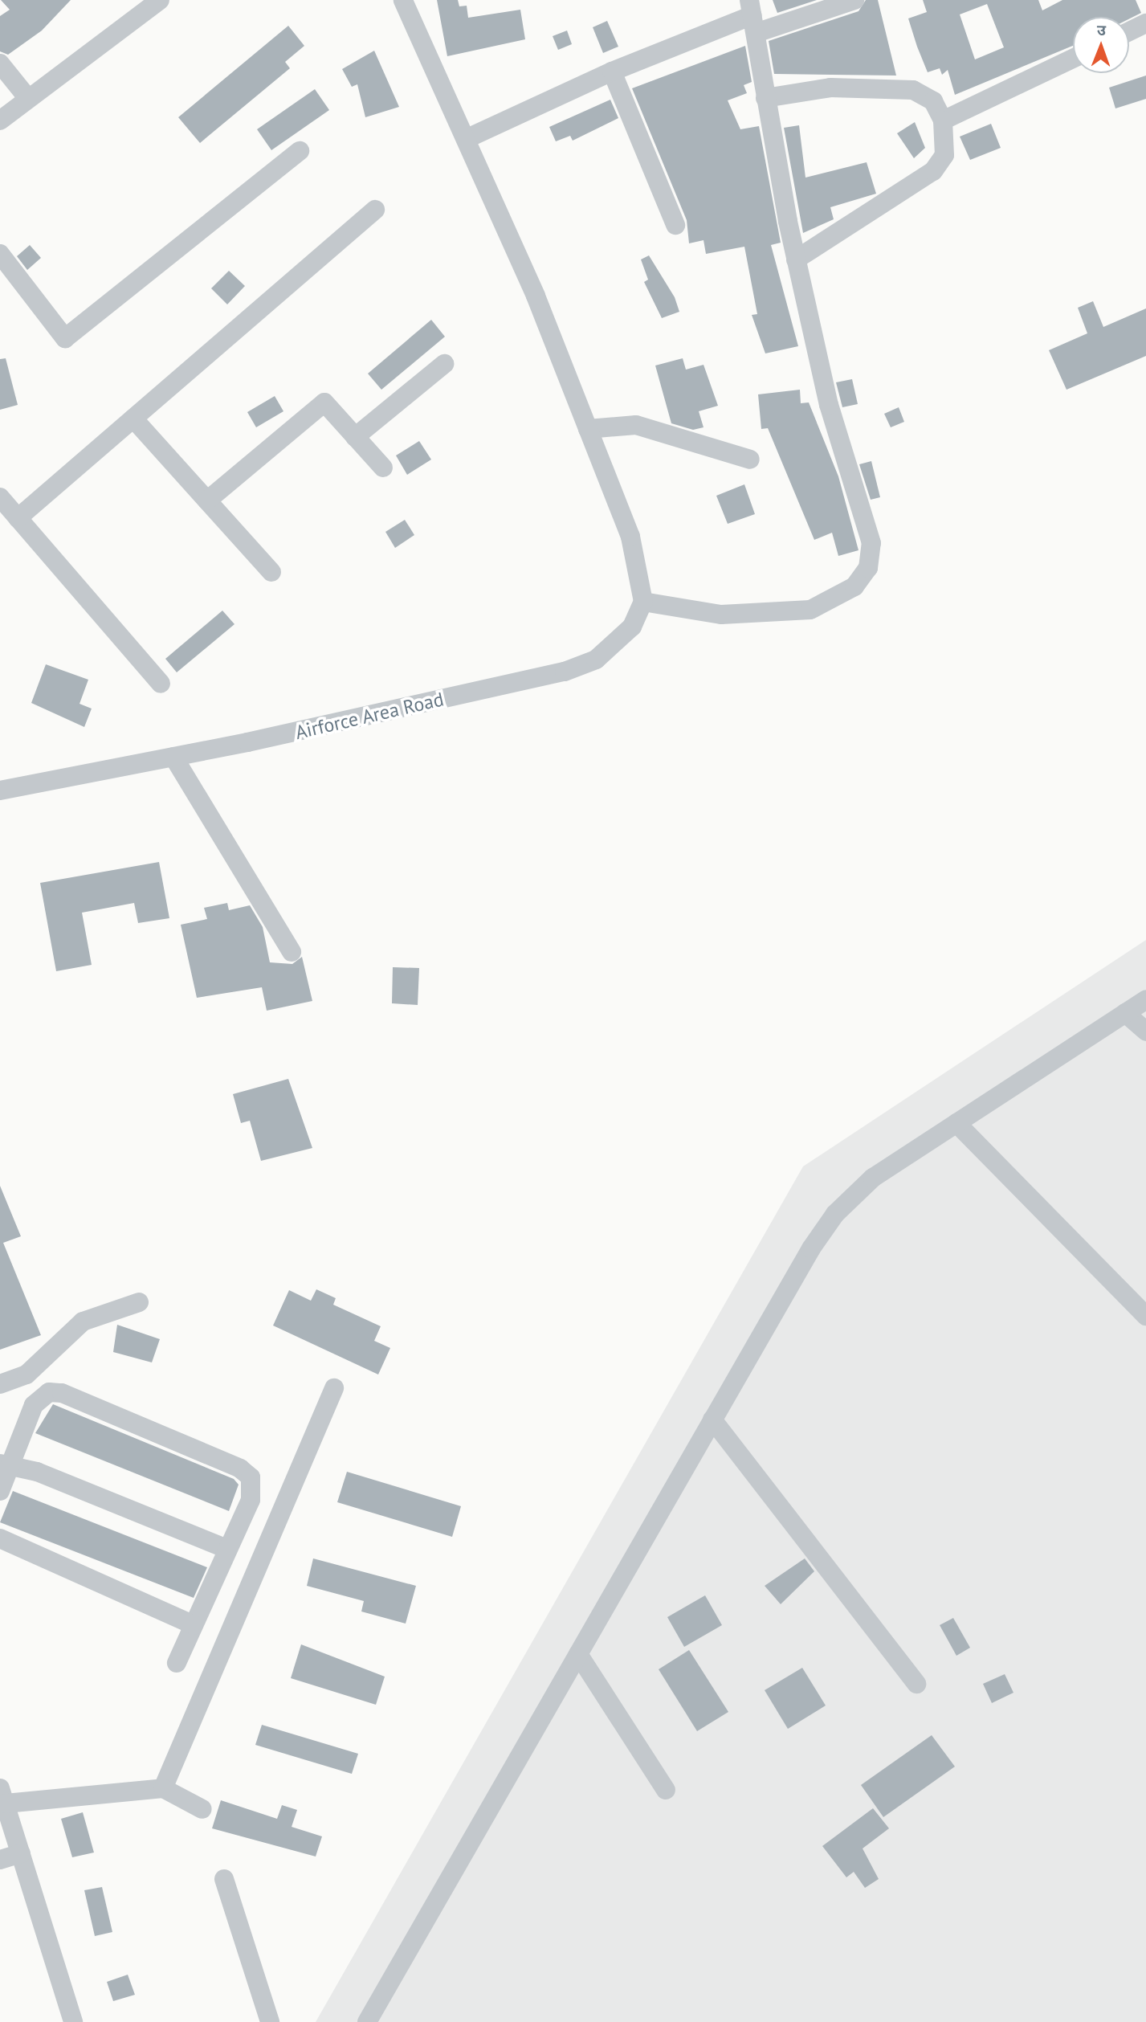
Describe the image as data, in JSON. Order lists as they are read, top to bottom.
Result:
{
  "streets": {
    "street": ["Airforce Area Road"]
  },
  "north": "top"
}
